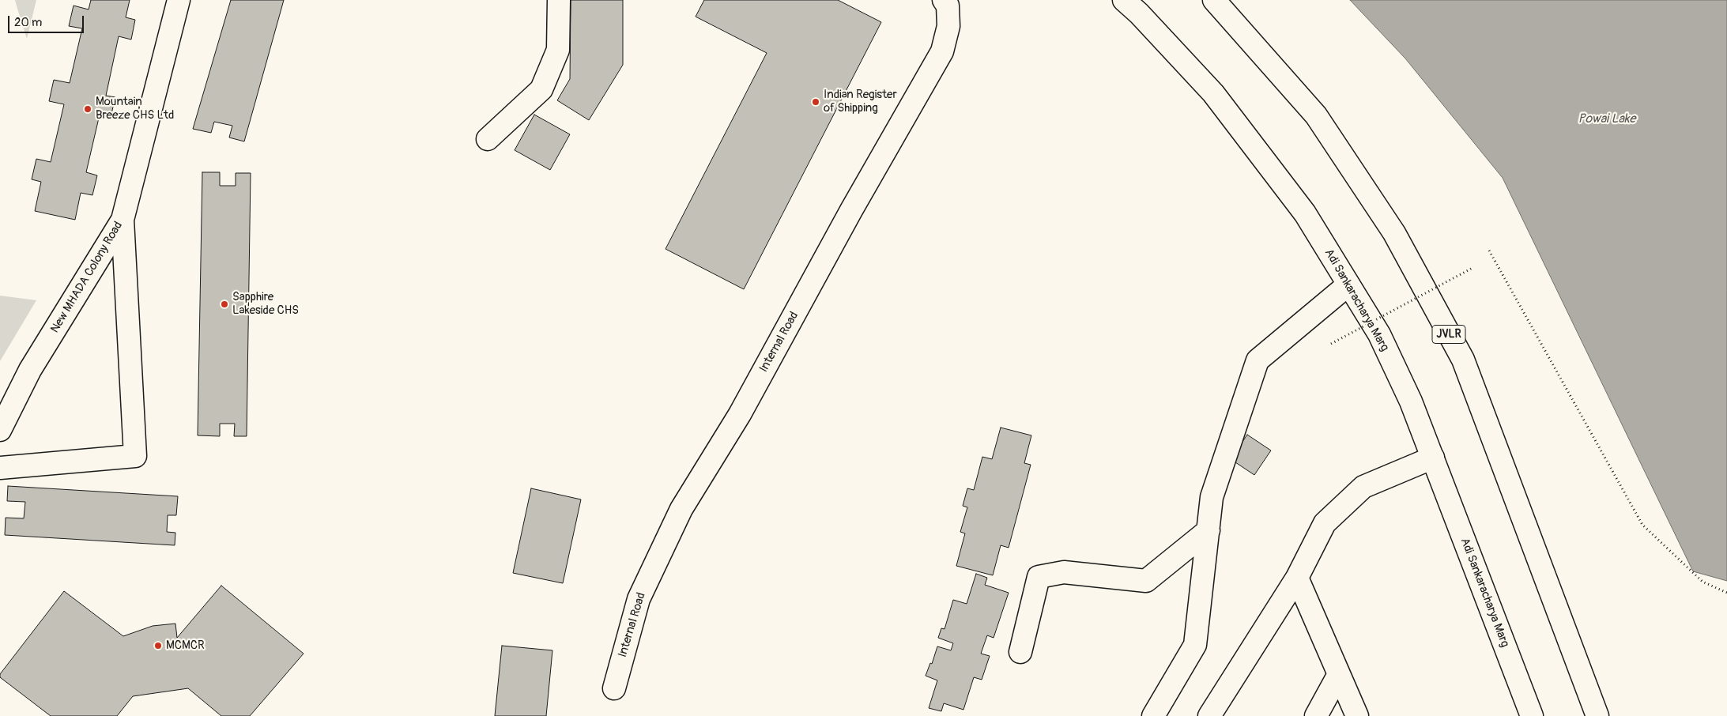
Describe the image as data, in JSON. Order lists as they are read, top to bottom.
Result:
{
  "streets": {
    "main road": [
      "New MHADA Colony Road",
      "Adi Sankaracharya Marg",
      "JVLR",
      "Internal Road"
    ]
  },
  "water": ["Powai Lake"],
  "places": [
    "Indian Register of Shipping",
    "Mountain Breeze CHS Ltd",
    "Sapphire Lakeside CHS",
    "MCMCR"
  ],
  "scale_bar": "20 m"
}
